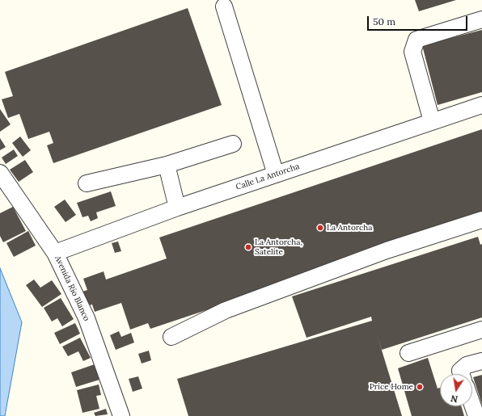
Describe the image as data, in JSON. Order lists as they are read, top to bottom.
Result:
{
  "streets": {
    "street": ["Calle La Antorcha", "Avenida Río Blanco"]
  },
  "crossings": [
    ["Calle La Antorcha", "Avenida Río Blanco"]
  ],
  "places": ["La Antorcha", "La Antorcha, Satelite", "Price Home"],
  "scale_bar": "50 m",
  "north": "bottom"
}
